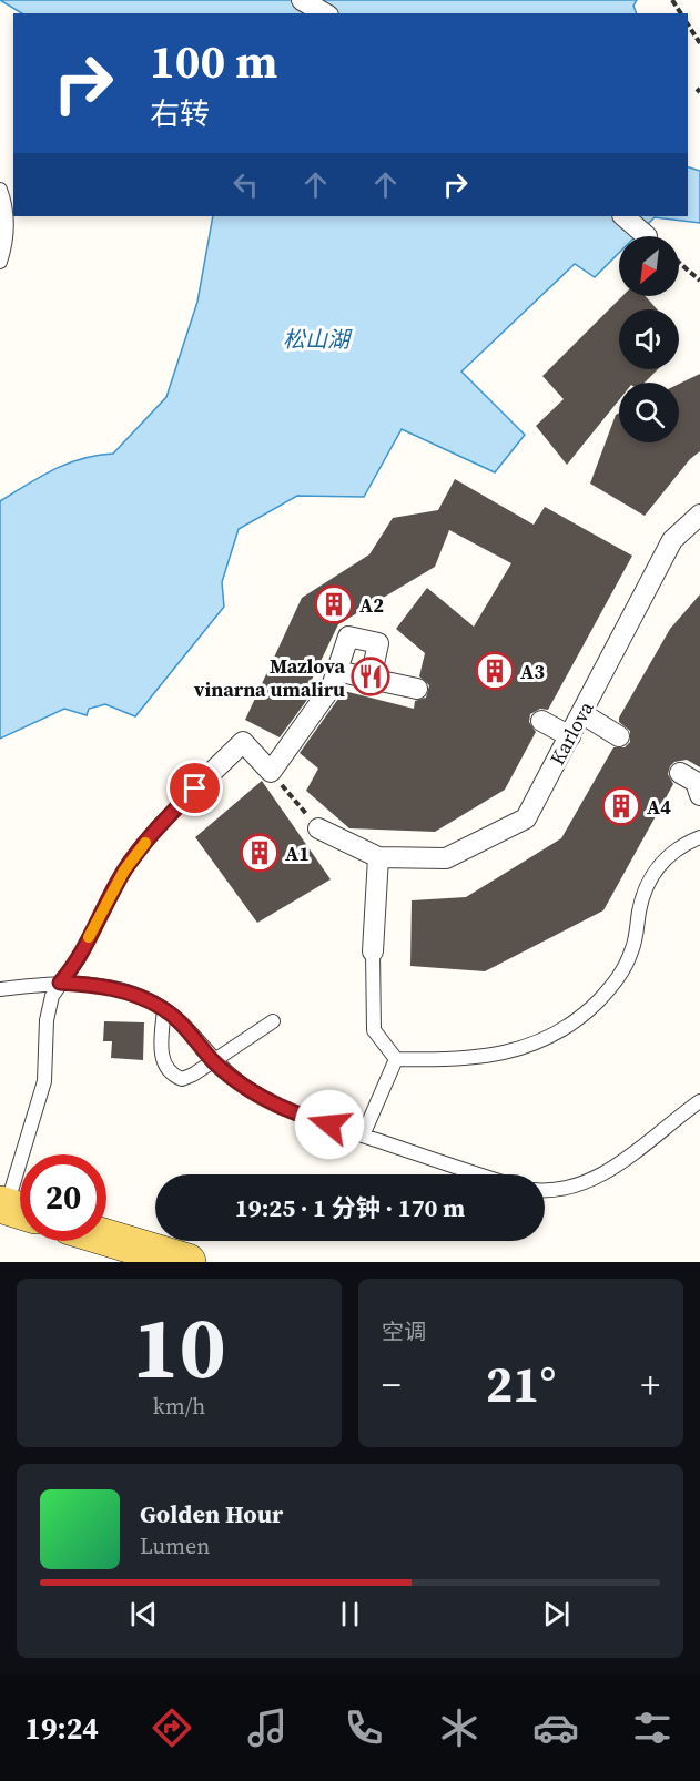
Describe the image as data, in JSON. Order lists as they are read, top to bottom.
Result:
{
  "streets": {
    "street": ["Karlova"]
  },
  "water": ["松山湖"],
  "places": {
    "building": [
      "A2",
      "A3",
      "A4",
      "A1"
    ],
    "restaurant": ["Mazlova vinarna umaliru"]
  },
  "north": "bottom left",
  "page": {
    "turn": ["100 m", "右转"],
    "limit": "20",
    "trip": "19:25 · 1 分钟 · 170 m",
    "tile": [
      ["10", "km/h"],
      "空调"
    ],
    "heat": ["−", "21°", "+"],
    "song": ["Golden Hour", "Lumen"],
    "tabs": "19:24"
  }
}
